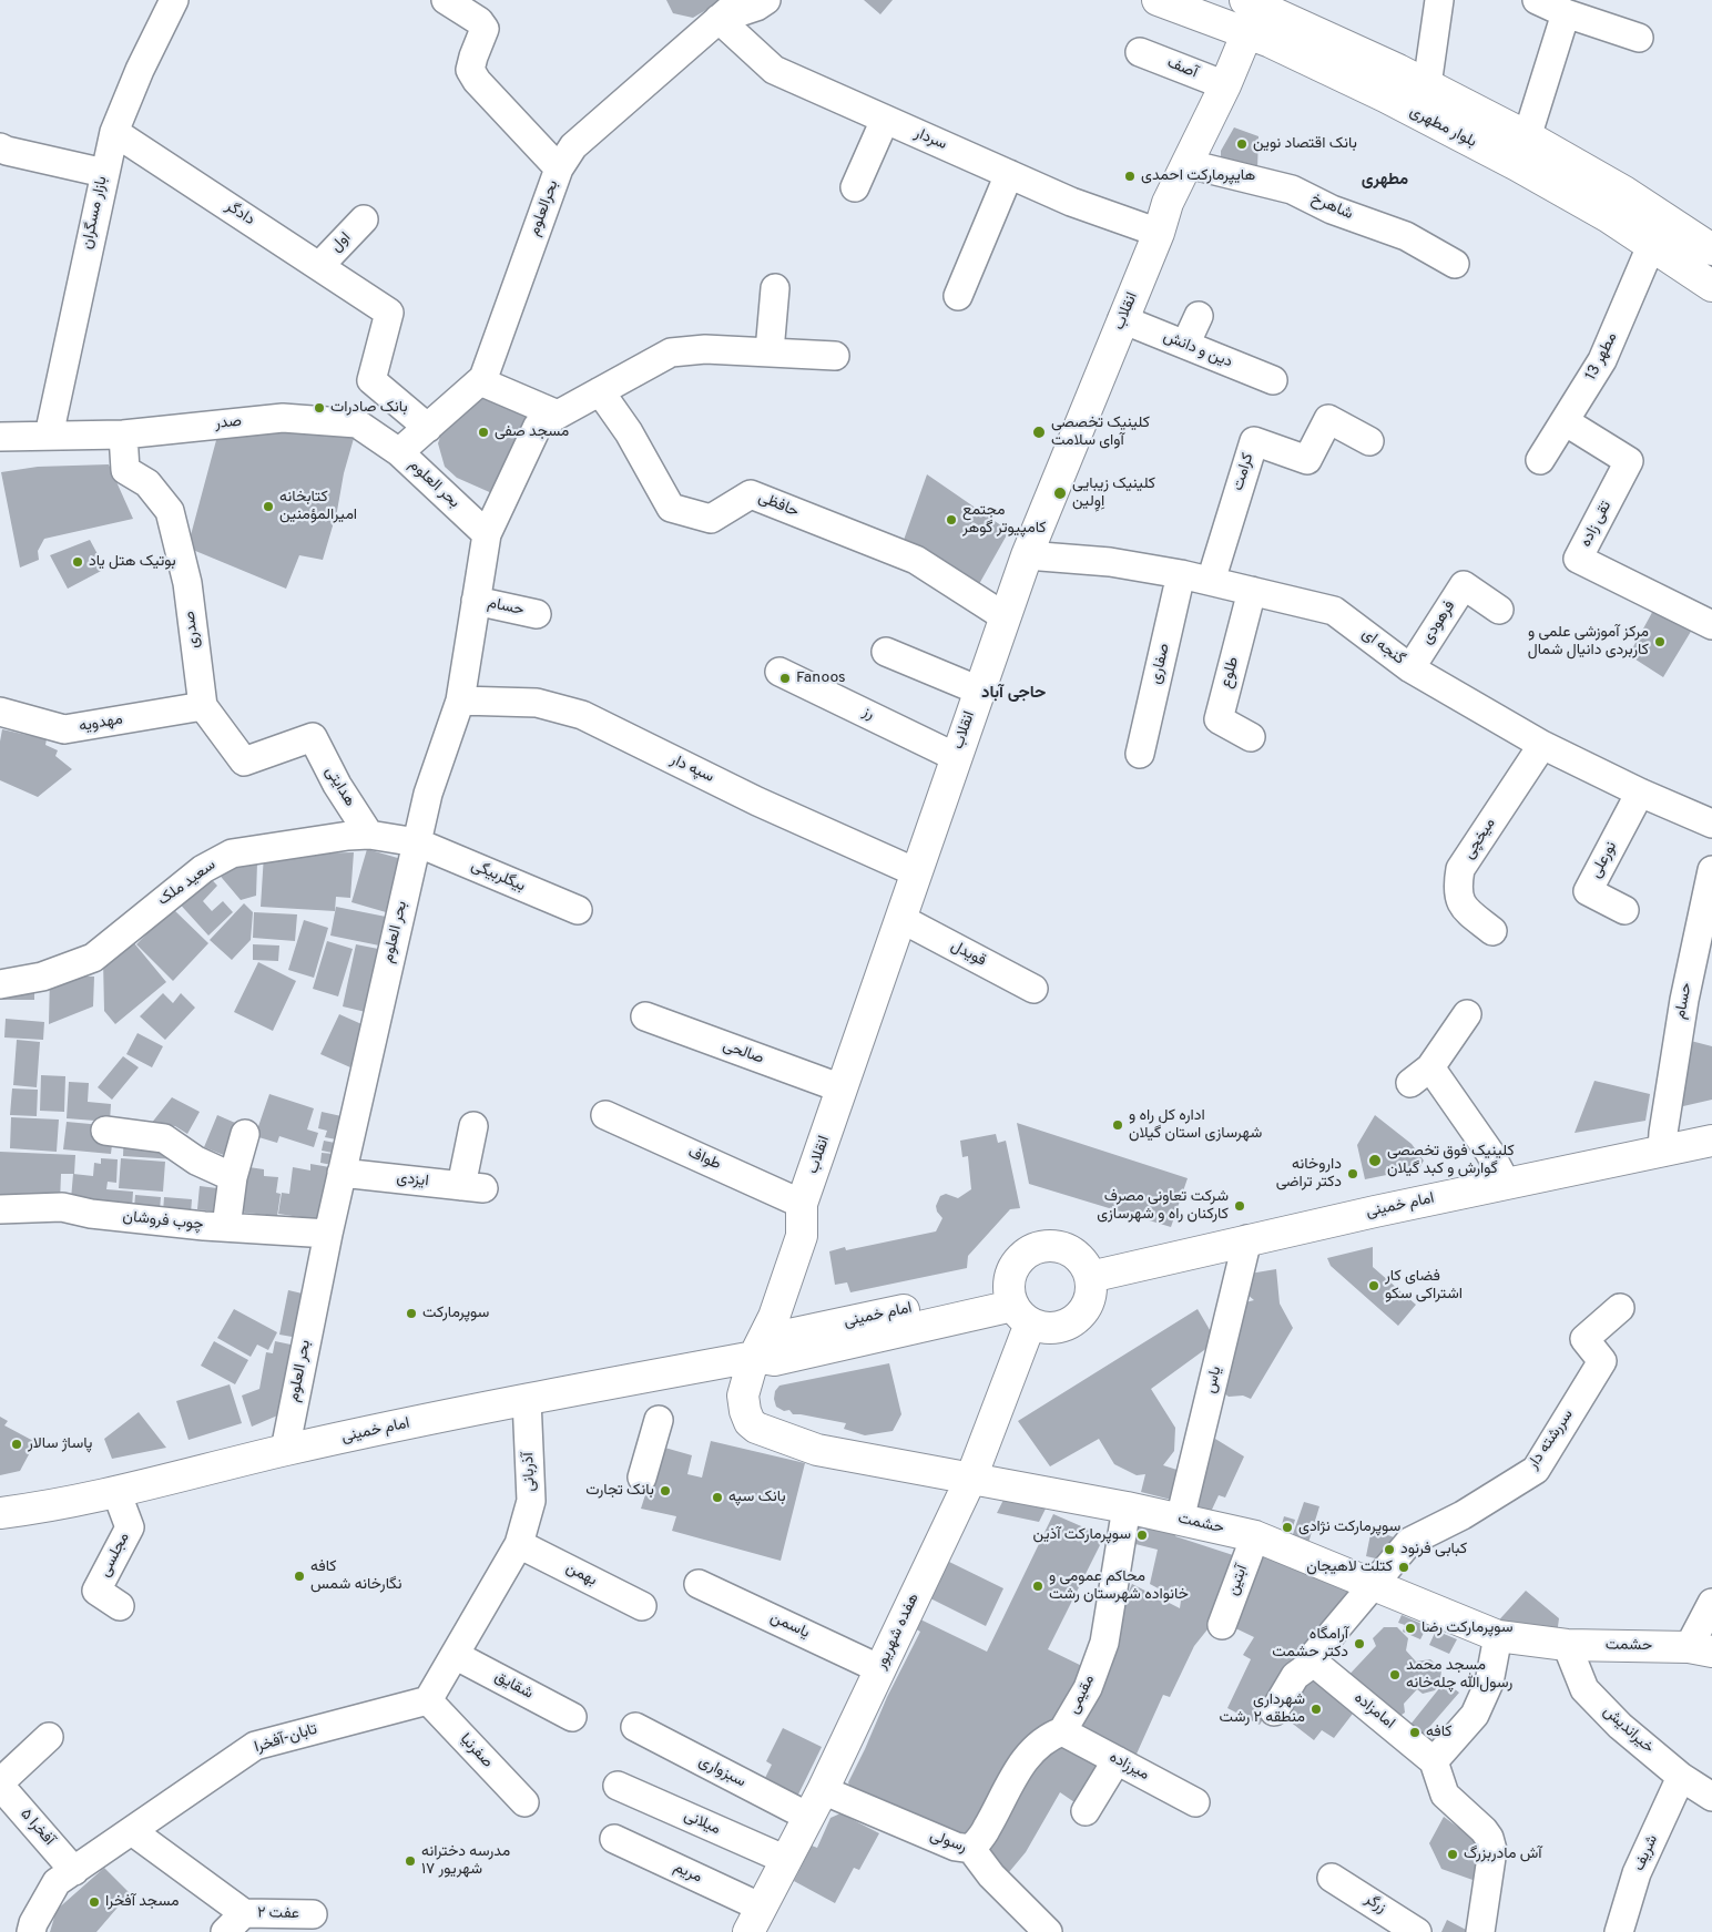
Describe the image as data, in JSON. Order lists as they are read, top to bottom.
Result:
{
  "streets": {
    "main road": [
      "بلوار مطهری",
      "انقلاب",
      "امام خمینی",
      "حشمت",
      "هفده شهریور"
    ],
    "street": [
      "آصف",
      "سردار",
      "شاهرخ",
      "بحرالعلوم",
      "بازار مسگران",
      "دادگر",
      "اول",
      "دین و دانش",
      "مطهر 13",
      "صدر",
      "کرامت",
      "بحر العلوم",
      "حافظی",
      "تقی زاده",
      "حسام",
      "فرهودی",
      "صدری",
      "گنجه ای",
      "صفاری",
      "طلوع",
      "رز",
      "مهدویه",
      "سپه دار",
      "هدایتی",
      "میخچی",
      "نورعلی",
      "بیگلربیگی",
      "سعید ملک",
      "قویدل",
      "صالحی",
      "طواف",
      "ایزدی",
      "چوب فروشان",
      "یاس",
      "سررشته دار",
      "آذربانی",
      "مجلسی",
      "بهمن",
      "آبتین",
      "یاسمن",
      "شقایق",
      "مقیمی",
      "امامزاده",
      "خیراندیش",
      "تابان-آفخرا",
      "صفرنیا",
      "میرزاده",
      "سبزواری",
      "میلانی",
      "آفخرا ۵",
      "رسولی",
      "شریف",
      "مریم",
      "زرگر",
      "عفت ۲"
    ]
  },
  "crossings": [
    ["آصف", "انقلاب"],
    ["بلوار مطهری", "انقلاب"],
    ["بلوار مطهری", "مطهر 13"],
    ["سردار", "بحرالعلوم"],
    ["سردار", "انقلاب"],
    ["شاهرخ", "انقلاب"],
    ["بحرالعلوم", "دادگر"],
    ["بحرالعلوم", "صدر"],
    ["بحرالعلوم", "بحر العلوم"],
    ["بازار مسگران", "دادگر"],
    ["بازار مسگران", "صدر"],
    ["دادگر", "اول"],
    ["انقلاب", "دین و دانش"],
    ["انقلاب", "حافظی"],
    ["انقلاب", "گنجه ای"],
    ["انقلاب", "رز"],
    ["انقلاب", "سپه دار"],
    ["انقلاب", "قویدل"],
    ["انقلاب", "صالحی"],
    ["انقلاب", "طواف"],
    ["انقلاب", "امام خمینی"],
    ["انقلاب", "حشمت"],
    ["مطهر 13", "تقی زاده"],
    ["صدر", "بحر العلوم"],
    ["صدر", "صدری"],
    ["کرامت", "گنجه ای"],
    ["بحر العلوم", "حسام"],
    ["بحر العلوم", "سپه دار"],
    ["بحر العلوم", "بیگلربیگی"],
    ["بحر العلوم", "سعید ملک"],
    ["بحر العلوم", "ایزدی"],
    ["بحر العلوم", "امام خمینی"],
    ["بحر العلوم", "چوب فروشان"],
    ["حسام", "امام خمینی"],
    ["فرهودی", "گنجه ای"],
    ["صدری", "مهدویه"],
    ["صدری", "هدایتی"],
    ["گنجه ای", "صفاری"],
    ["گنجه ای", "طلوع"],
    ["گنجه ای", "میخچی"],
    ["گنجه ای", "نورعلی"],
    ["هدایتی", "سعید ملک"],
    ["بیگلربیگی", "سعید ملک"],
    ["امام خمینی", "یاس"],
    ["امام خمینی", "آذربانی"],
    ["امام خمینی", "حشمت"],
    ["امام خمینی", "مجلسی"],
    ["امام خمینی", "هفده شهریور"],
    ["یاس", "حشمت"],
    ["سررشته دار", "حشمت"],
    ["آذربانی", "بهمن"],
    ["حشمت", "آبتین"],
    ["حشمت", "هفده شهریور"],
    ["حشمت", "مقیمی"],
    ["حشمت", "خیراندیش"],
    ["یاسمن", "هفده شهریور"],
    ["هفده شهریور", "سبزواری"],
    ["هفده شهریور", "میلانی"],
    ["هفده شهریور", "رسولی"],
    ["هفده شهریور", "مریم"],
    ["مقیمی", "میرزاده"],
    ["مقیمی", "رسولی"],
    ["خیراندیش", "شریف"],
    ["تابان-آفخرا", "صفرنیا"],
    ["تابان-آفخرا", "آفخرا ۵"]
  ],
  "districts": ["مطهری", "حاجی آباد"],
  "places": [
    "بانک اقتصاد نوین",
    "هایپرمارکت احمدی",
    "بانک صادرات",
    "مسجد صفی",
    "کلینیک تخصصی آوای سلامت",
    "کلینیک زیبایی اِوِلین",
    "کتابخانه امیرالمؤمنین",
    "مجتمع کامپیوتر گوهر",
    "بوتیک هتل یاد",
    "مرکز آموزشی علمی و کاربردی دانیال شمال",
    "Fanoos",
    "اداره کل راه و شهرسازی استان گیلان",
    "کلینیک فوق تخصصی گوارش و کبد گیلان",
    "داروخانه دکتر تراضی",
    "شرکت تعاونی مصرف کارکنان راه و شهرسازی",
    "فضای کار اشتراکی سکو",
    "سوپرمارکت",
    "پاساژ سالار",
    "بانک تجارت",
    "بانک سپه",
    "سوپرمارکت نژادی",
    "سوپرمارکت آذین",
    "کبابی فرنود",
    "کتلت لاهیجان",
    "کافه نگارخانه شمس",
    "محاکم عمومی و خانواده شهرستان رشت",
    "سوپرمارکت رضا",
    "آرامگاه دکتر حشمت",
    "مسجد محمد رسول‌‌الله چله‌خانه",
    "شهرداری منطقه ۲ رشت",
    "کافه",
    "آش مادربزرگ",
    "مدرسه دخترانه ۱۷ شهریور",
    "مسجد آفخرا"
  ]
}
